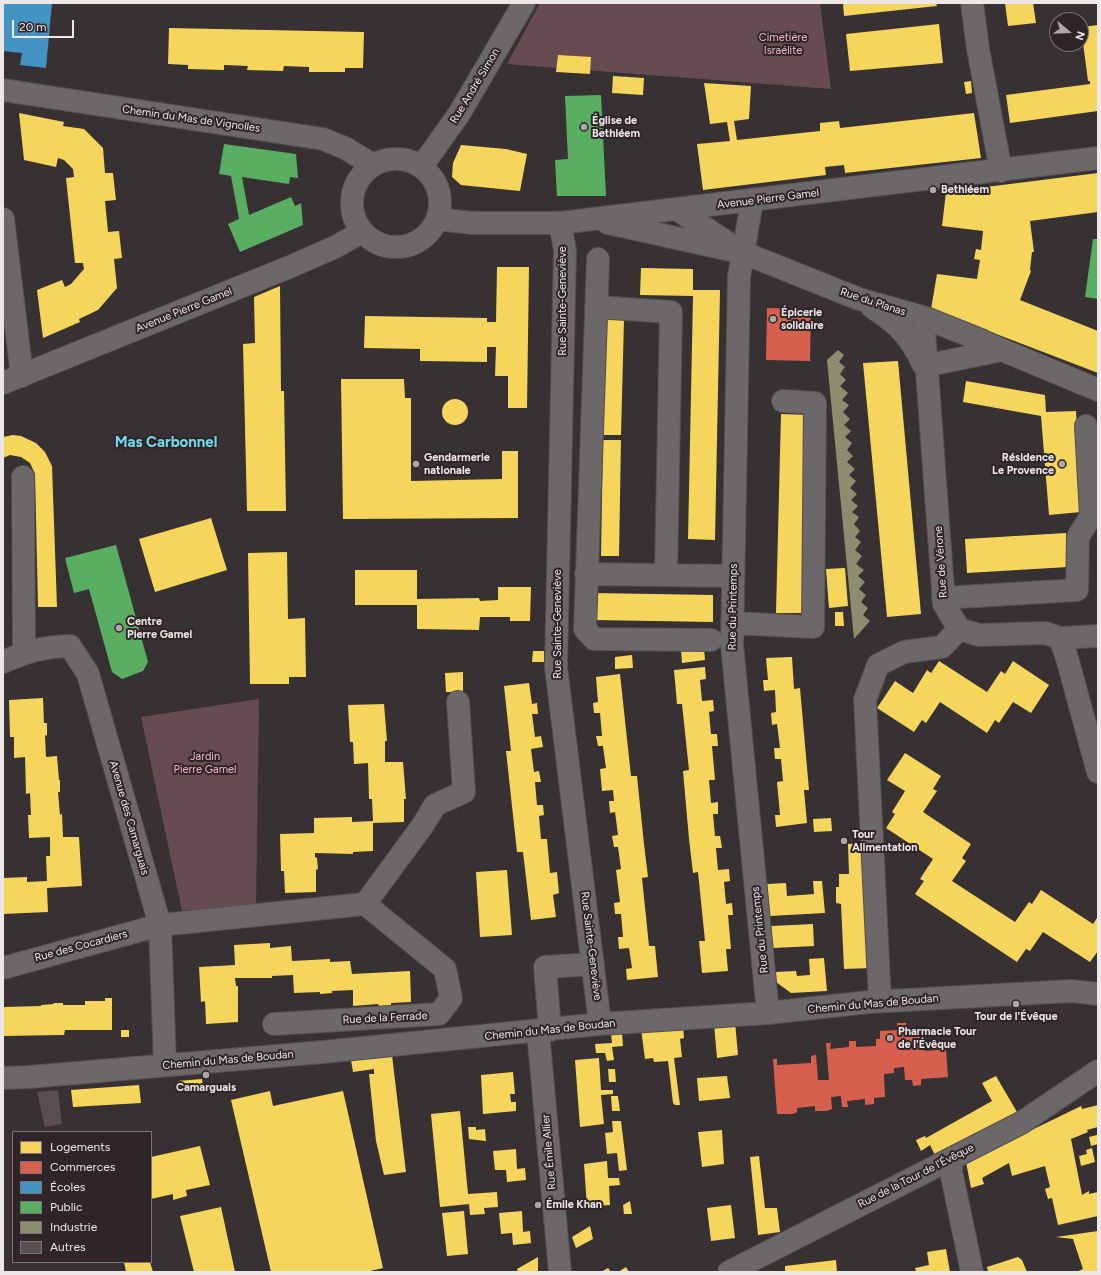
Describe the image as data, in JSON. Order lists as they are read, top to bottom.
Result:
{
  "streets": {
    "street": [
      "Rue André Simon",
      "Chemin du Mas de Vignolles",
      "Avenue Pierre Gamel",
      "Rue Sainte-Geneviève",
      "Rue du Planas",
      "Rue de Vérone",
      "Rue du Printemps",
      "Avenue des Camarguais",
      "Rue des Cocardiers",
      "Chemin du Mas de Boudan",
      "Rue de la Ferrade",
      "Rue Émile Allier",
      "Rue de la Tour de l'Évêque"
    ]
  },
  "crossings": [
    ["Rue André Simon", "Chemin du Mas de Vignolles"],
    ["Rue André Simon", "Avenue Pierre Gamel"],
    ["Chemin du Mas de Vignolles", "Avenue Pierre Gamel"],
    ["Avenue Pierre Gamel", "Rue Sainte-Geneviève"],
    ["Avenue Pierre Gamel", "Rue du Planas"],
    ["Avenue Pierre Gamel", "Rue du Printemps"],
    ["Rue Sainte-Geneviève", "Chemin du Mas de Boudan"],
    ["Rue Sainte-Geneviève", "Rue Émile Allier"],
    ["Rue du Planas", "Rue de Vérone"],
    ["Rue du Planas", "Rue du Printemps"],
    ["Rue du Printemps", "Chemin du Mas de Boudan"],
    ["Avenue des Camarguais", "Rue des Cocardiers"],
    ["Avenue des Camarguais", "Chemin du Mas de Boudan"],
    ["Chemin du Mas de Boudan", "Rue Émile Allier"]
  ],
  "districts": ["Mas Carbonnel"],
  "parks": ["Cimetière Israélite", "Jardin Pierre Gamel"],
  "places": [
    "Église de Bethléem",
    "Bethléem",
    "Épicerie solidaire",
    "Gendarmerie nationale",
    "Résidence Le Provence",
    "Centre Pierre Gamel",
    "Tour Alimentation",
    "Tour de l'Évêque",
    "Pharmacie Tour de l'Évêque",
    "Camarguais",
    "Émile Khan"
  ],
  "legend": [
    "Logements",
    "Commerces",
    "Écoles",
    "Public",
    "Industrie",
    "Autres"
  ],
  "scale_bar": "20 m",
  "north": "right"
}
